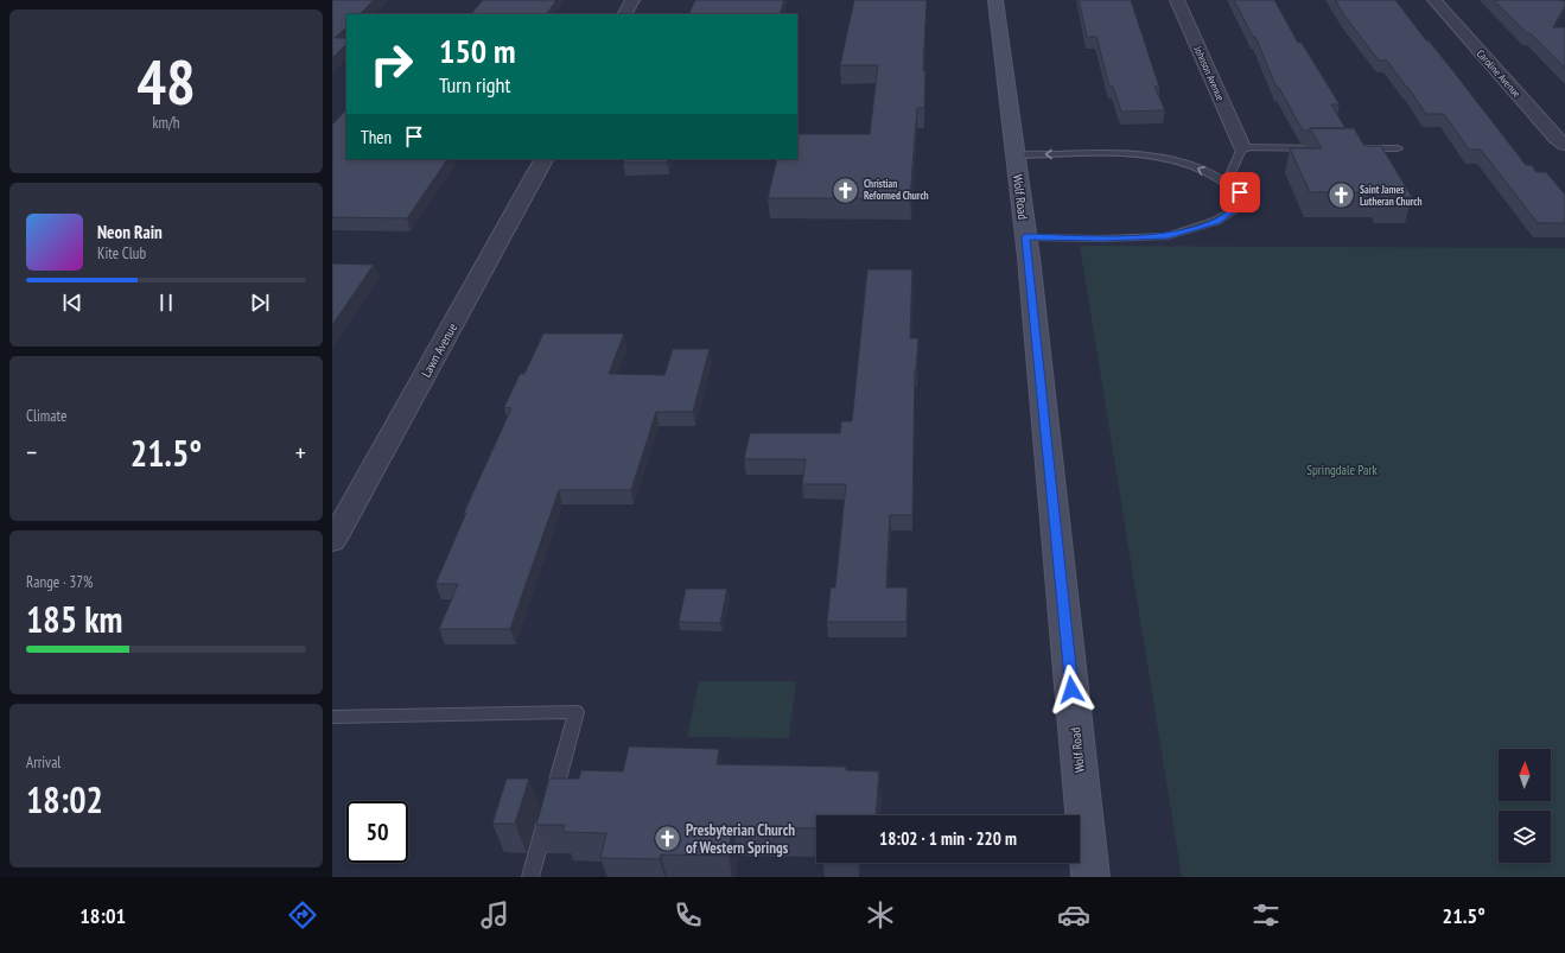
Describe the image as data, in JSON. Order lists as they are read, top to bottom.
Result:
{
  "streets": {
    "main road": ["Wolf Road"],
    "street": ["Johnson Avenue", "Caroline Avenue", "Lawn Avenue"]
  },
  "parks": ["Springdale Park"],
  "places": {
    "church": ["Christian Reformed Church", "Saint James Lutheran Church", "Presbyterian Church of Western Springs"]
  },
  "north": "top",
  "page": {
    "tile": [
      ["48", "km/h"],
      "Climate",
      ["Range · 37%", "185 km"],
      ["Arrival", "18:02"]
    ],
    "turn": ["150 m", "Turn right"],
    "then": "Then",
    "song": ["Neon Rain", "Kite Club"],
    "heat": ["−", "21.5°", "+"],
    "limit": "50",
    "trip": "18:02 · 1 min · 220 m",
    "tabs": ["18:01", "21.5°"]
  }
}
